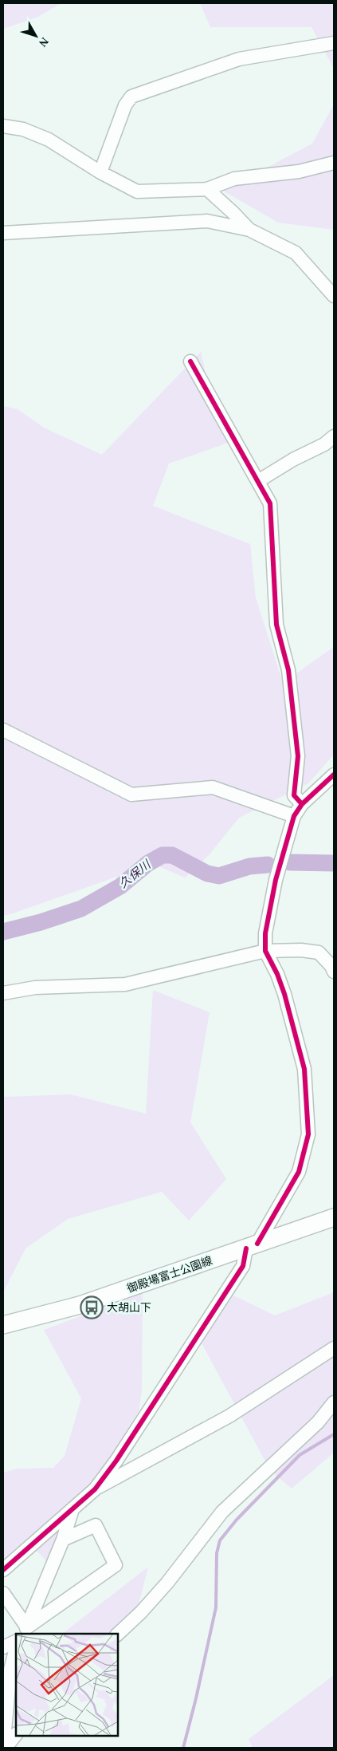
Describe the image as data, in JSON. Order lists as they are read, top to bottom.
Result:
{
  "streets": {
    "main road": ["御殿場富士公園線"]
  },
  "water": ["久保川"],
  "places": {
    "bus stop": ["大胡山下"]
  },
  "north": "bottom right"
}
